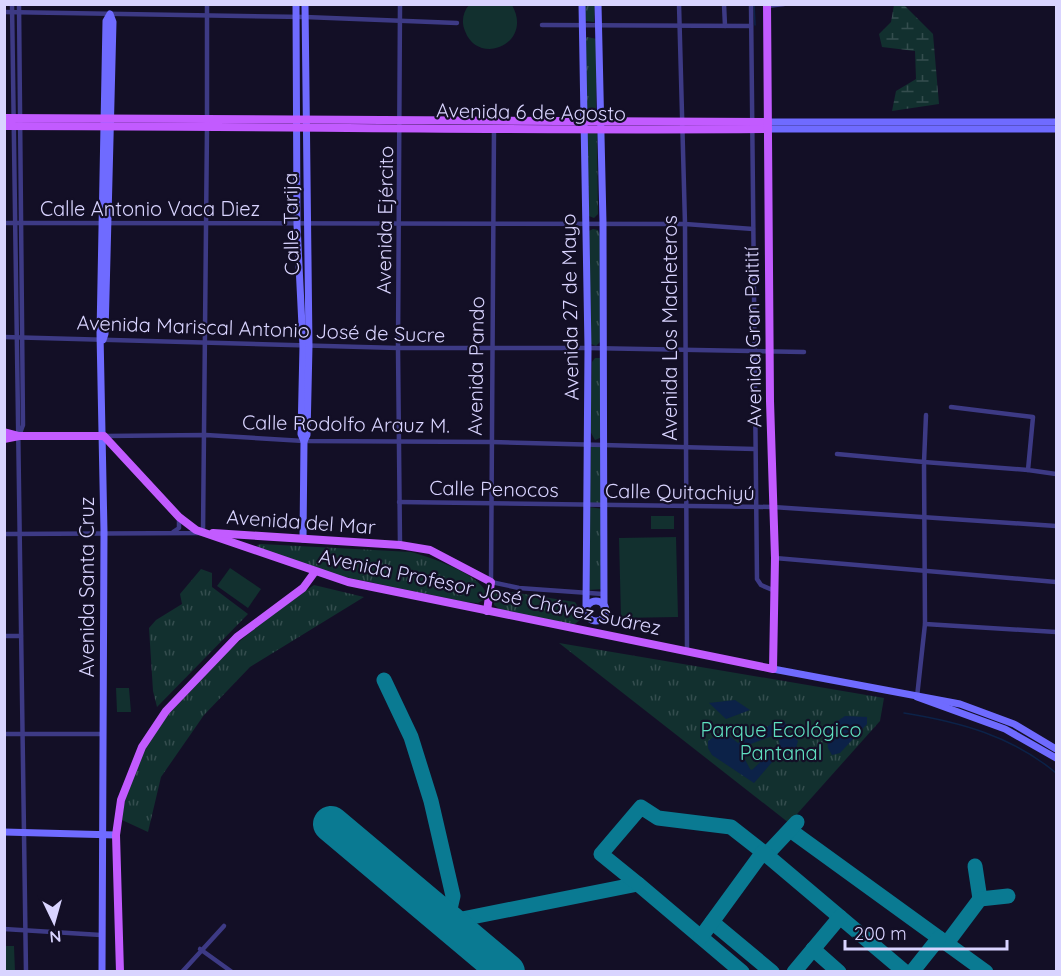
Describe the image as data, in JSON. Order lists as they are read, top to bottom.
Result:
{
  "streets": {
    "main road": [
      "Avenida 6 de Agosto",
      "Calle Tarija",
      "Avenida 27 de Mayo",
      "Avenida Gran Paitití",
      "Avenida Pando",
      "Avenida del Mar",
      "Avenida Santa Cruz",
      "Avenida Profesor José Chávez Suárez"
    ],
    "street": [
      "Calle Antonio Vaca Diez",
      "Avenida Ejército",
      "Avenida Los Macheteros",
      "Avenida Mariscal Antonio José de Sucre",
      "Calle Rodolfo Arauz M.",
      "Calle Penocos",
      "Calle Quitachiyú"
    ]
  },
  "crossings": [
    ["Avenida 6 de Agosto", "Avenida Ejército"],
    ["Avenida 6 de Agosto", "Calle Tarija"],
    ["Avenida 6 de Agosto", "Avenida 27 de Mayo"],
    ["Avenida 6 de Agosto", "Avenida Los Macheteros"],
    ["Avenida 6 de Agosto", "Avenida Gran Paitití"],
    ["Avenida 6 de Agosto", "Avenida Pando"],
    ["Avenida 6 de Agosto", "Avenida Santa Cruz"],
    ["Calle Antonio Vaca Diez", "Avenida Ejército"],
    ["Calle Antonio Vaca Diez", "Calle Tarija"],
    ["Calle Antonio Vaca Diez", "Avenida 27 de Mayo"],
    ["Calle Antonio Vaca Diez", "Avenida Los Macheteros"],
    ["Calle Antonio Vaca Diez", "Avenida Pando"],
    ["Calle Antonio Vaca Diez", "Avenida Santa Cruz"],
    ["Avenida Ejército", "Avenida Mariscal Antonio José de Sucre"],
    ["Avenida Ejército", "Calle Rodolfo Arauz M."],
    ["Avenida Ejército", "Calle Penocos"],
    ["Avenida Ejército", "Avenida del Mar"],
    ["Calle Tarija", "Avenida Mariscal Antonio José de Sucre"],
    ["Calle Tarija", "Calle Rodolfo Arauz M."],
    ["Calle Tarija", "Avenida del Mar"],
    ["Avenida 27 de Mayo", "Avenida Mariscal Antonio José de Sucre"],
    ["Avenida 27 de Mayo", "Calle Rodolfo Arauz M."],
    ["Avenida 27 de Mayo", "Calle Penocos"],
    ["Avenida 27 de Mayo", "Calle Quitachiyú"],
    ["Avenida 27 de Mayo", "Avenida del Mar"],
    ["Avenida Los Macheteros", "Avenida Mariscal Antonio José de Sucre"],
    ["Avenida Los Macheteros", "Calle Rodolfo Arauz M."],
    ["Avenida Los Macheteros", "Calle Quitachiyú"],
    ["Avenida Los Macheteros", "Avenida Profesor José Chávez Suárez"],
    ["Avenida Mariscal Antonio José de Sucre", "Avenida Gran Paitití"],
    ["Avenida Mariscal Antonio José de Sucre", "Avenida Pando"],
    ["Avenida Mariscal Antonio José de Sucre", "Avenida Santa Cruz"],
    ["Avenida Gran Paitití", "Calle Quitachiyú"],
    ["Avenida Gran Paitití", "Avenida Profesor José Chávez Suárez"],
    ["Avenida Pando", "Calle Rodolfo Arauz M."],
    ["Avenida Pando", "Calle Penocos"],
    ["Avenida Pando", "Avenida del Mar"],
    ["Avenida Pando", "Avenida Profesor José Chávez Suárez"],
    ["Calle Rodolfo Arauz M.", "Avenida Santa Cruz"],
    ["Calle Rodolfo Arauz M.", "Avenida Profesor José Chávez Suárez"],
    ["Calle Penocos", "Calle Quitachiyú"],
    ["Avenida del Mar", "Avenida Santa Cruz"],
    ["Avenida del Mar", "Avenida Profesor José Chávez Suárez"],
    ["Avenida Santa Cruz", "Avenida Profesor José Chávez Suárez"]
  ],
  "parks": ["Parque Ecológico Pantanal"],
  "scale_bar": "200 m",
  "north": "bottom"
}
